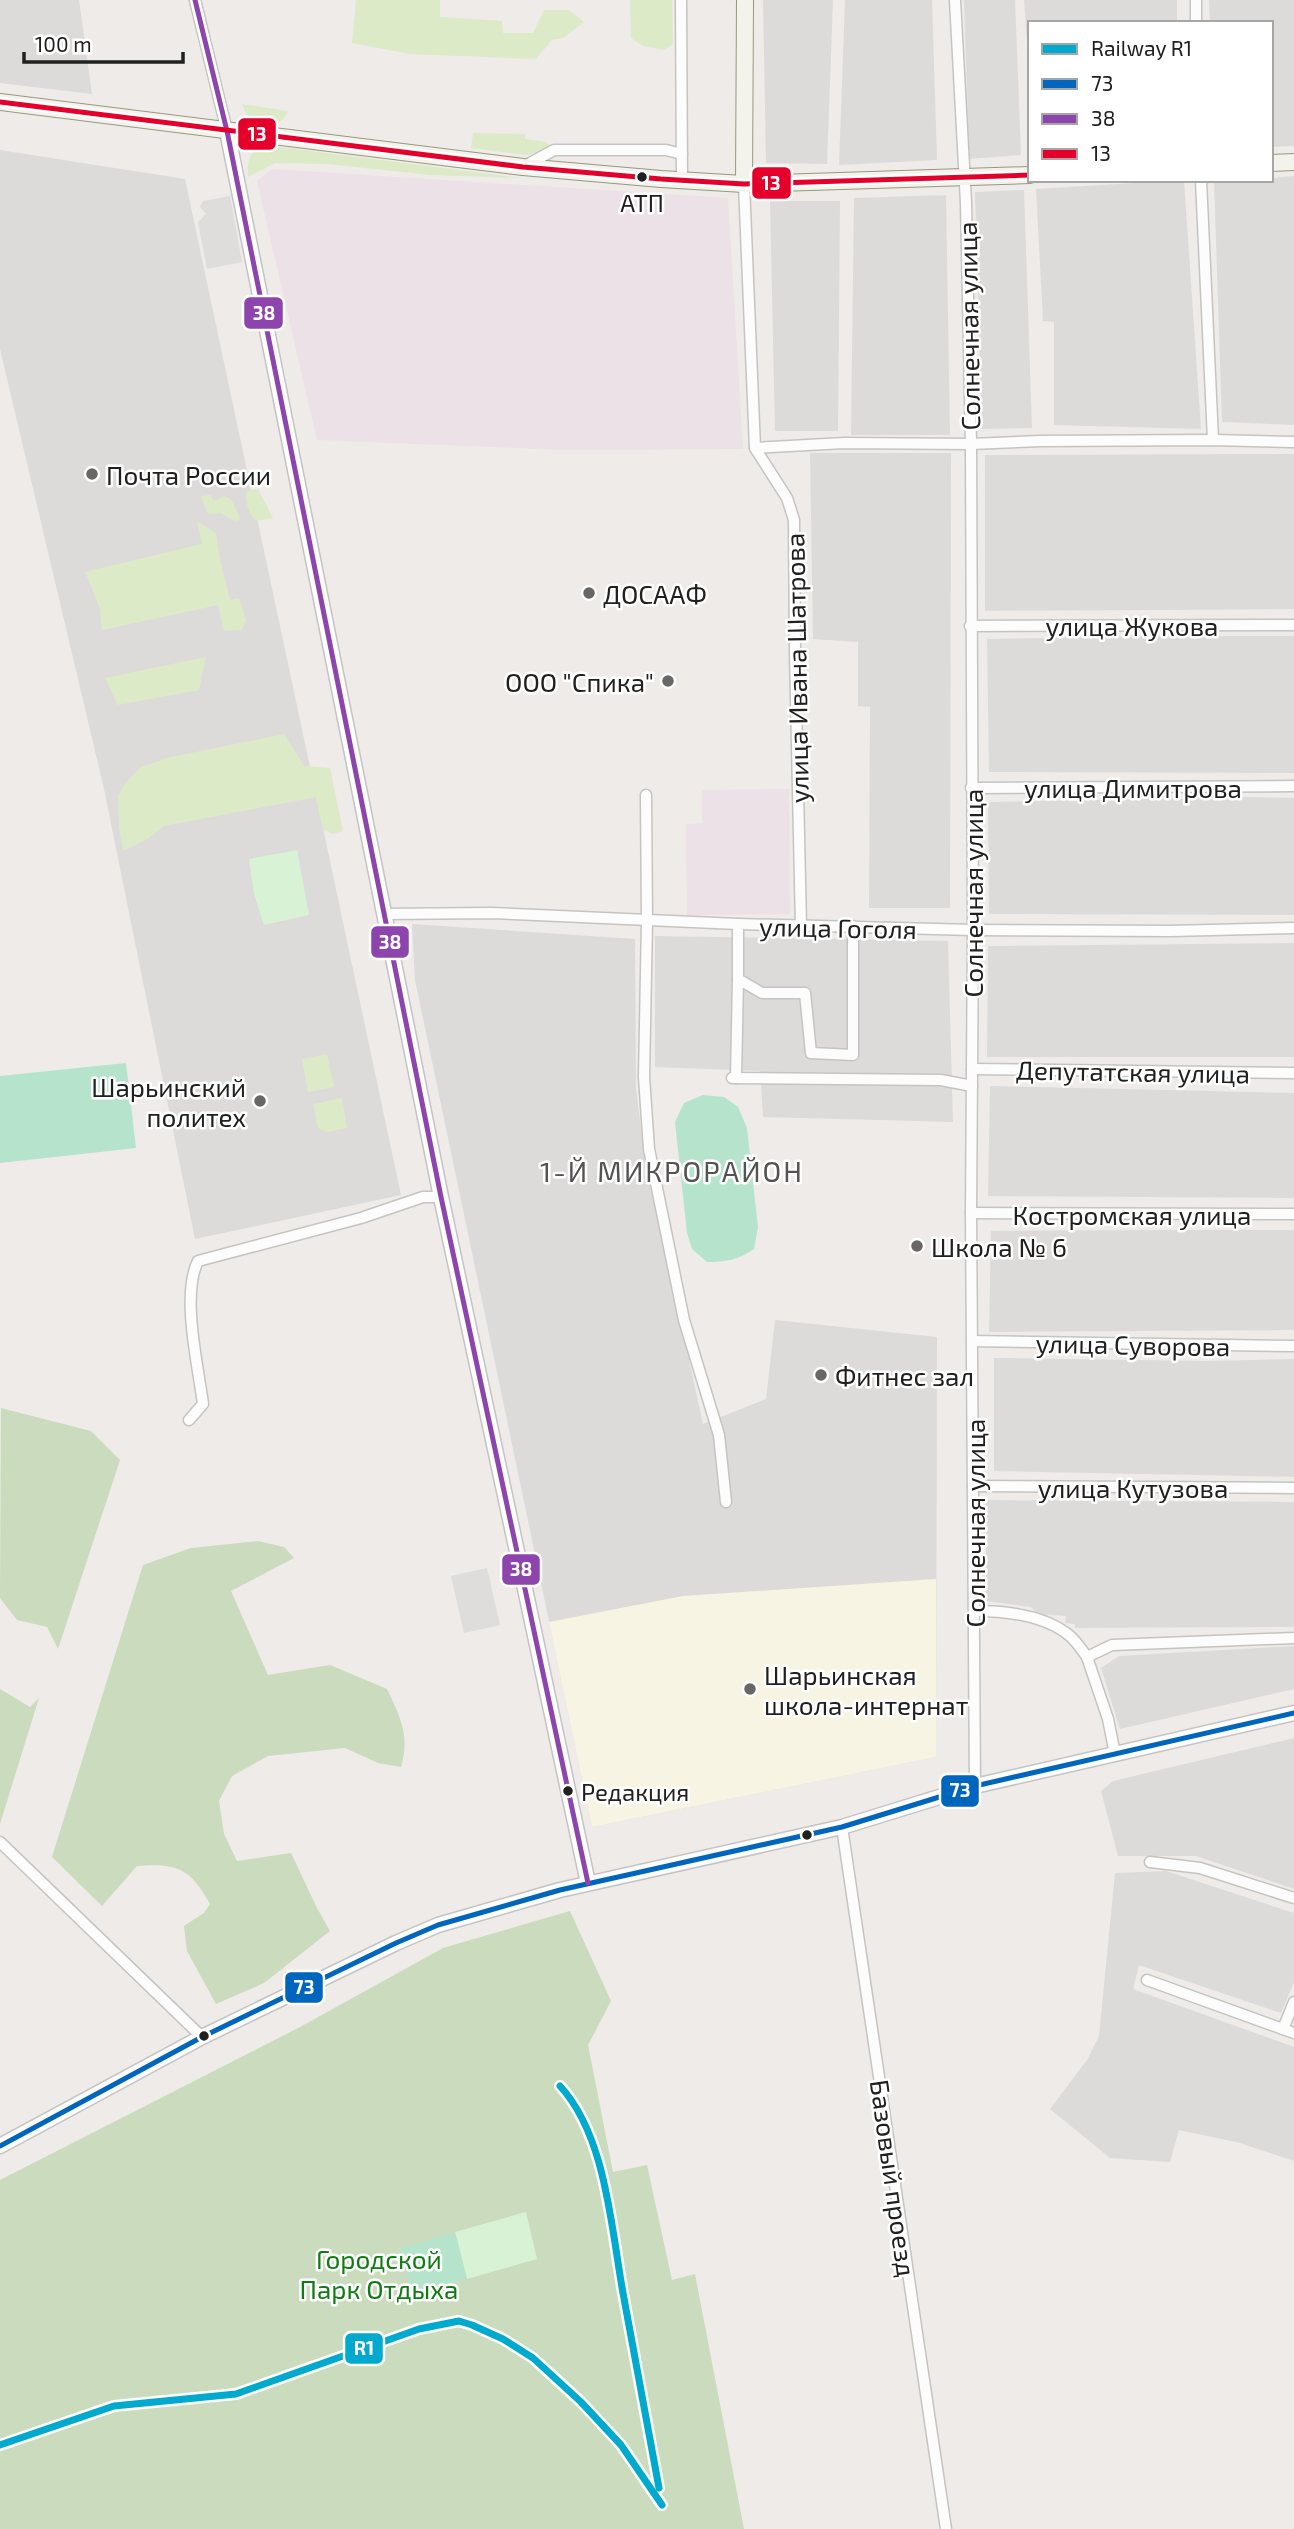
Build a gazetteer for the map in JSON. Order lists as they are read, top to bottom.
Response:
{
  "streets": {
    "street": [
      "Солнечная улица",
      "улица Жукова",
      "улица Ивана Шатрова",
      "улица Димитрова",
      "улица Гоголя",
      "Депутатская улица",
      "Костромская улица",
      "улица Суворова",
      "улица Кутузова",
      "Базовый проезд"
    ]
  },
  "crossings": [
    ["Солнечная улица", "улица Жукова"],
    ["Солнечная улица", "улица Димитрова"],
    ["Солнечная улица", "улица Гоголя"],
    ["Солнечная улица", "Депутатская улица"],
    ["Солнечная улица", "Костромская улица"],
    ["Солнечная улица", "улица Суворова"],
    ["Солнечная улица", "улица Кутузова"],
    ["улица Ивана Шатрова", "улица Гоголя"]
  ],
  "districts": ["1-Й МИКРОРАЙОН"],
  "parks": ["Городской Парк Отдыха"],
  "places": [
    "АТП",
    "Почта России",
    "ДОСААФ",
    "ООО \"Спика\"",
    "Шарьинский политех",
    "Школа № 6",
    "Фитнес зал",
    "Шарьинская школа-интернат",
    "Редакция"
  ],
  "lines": [
    "transit line 38",
    "transit line 13",
    "transit line 73",
    "rail line R1"
  ],
  "legend": [
    "Railway R1",
    "73",
    "38",
    "13"
  ],
  "scale_bar": "100 m"
}
